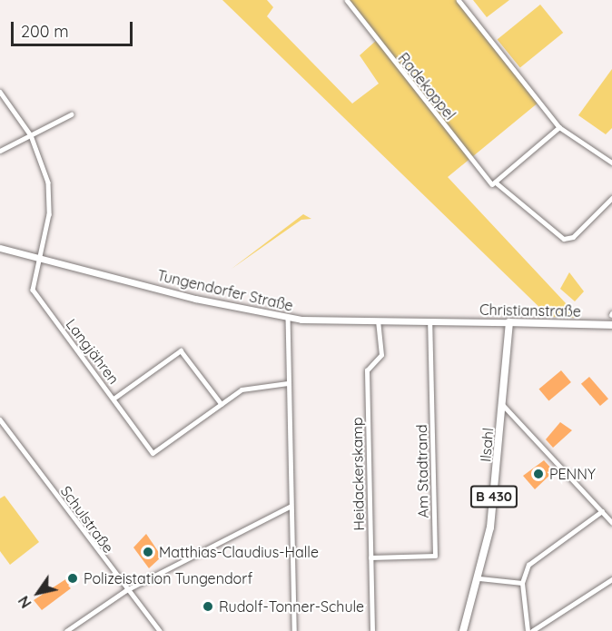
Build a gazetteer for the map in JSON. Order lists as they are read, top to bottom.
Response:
{
  "streets": {
    "main road": [
      "Tungendorfer Straße",
      "Christianstraße",
      "Ilsahl",
      "B 430"
    ],
    "street": [
      "Radekoppel",
      "Langjähren",
      "Am Stadtrand",
      "Heidackerskamp",
      "Schulstraße"
    ]
  },
  "crossings": [
    ["Tungendorfer Straße", "Christianstraße"],
    ["Tungendorfer Straße", "Langjähren"],
    ["Tungendorfer Straße", "Am Stadtrand"],
    ["Tungendorfer Straße", "Heidackerskamp"],
    ["Christianstraße", "Ilsahl"],
    ["Am Stadtrand", "Heidackerskamp"]
  ],
  "places": [
    "PENNY",
    "Matthias-Claudius-Halle",
    "Polizeistation Tungendorf",
    "Rudolf-Tonner-Schule"
  ],
  "scale_bar": "200 m",
  "north": "bottom left"
}
